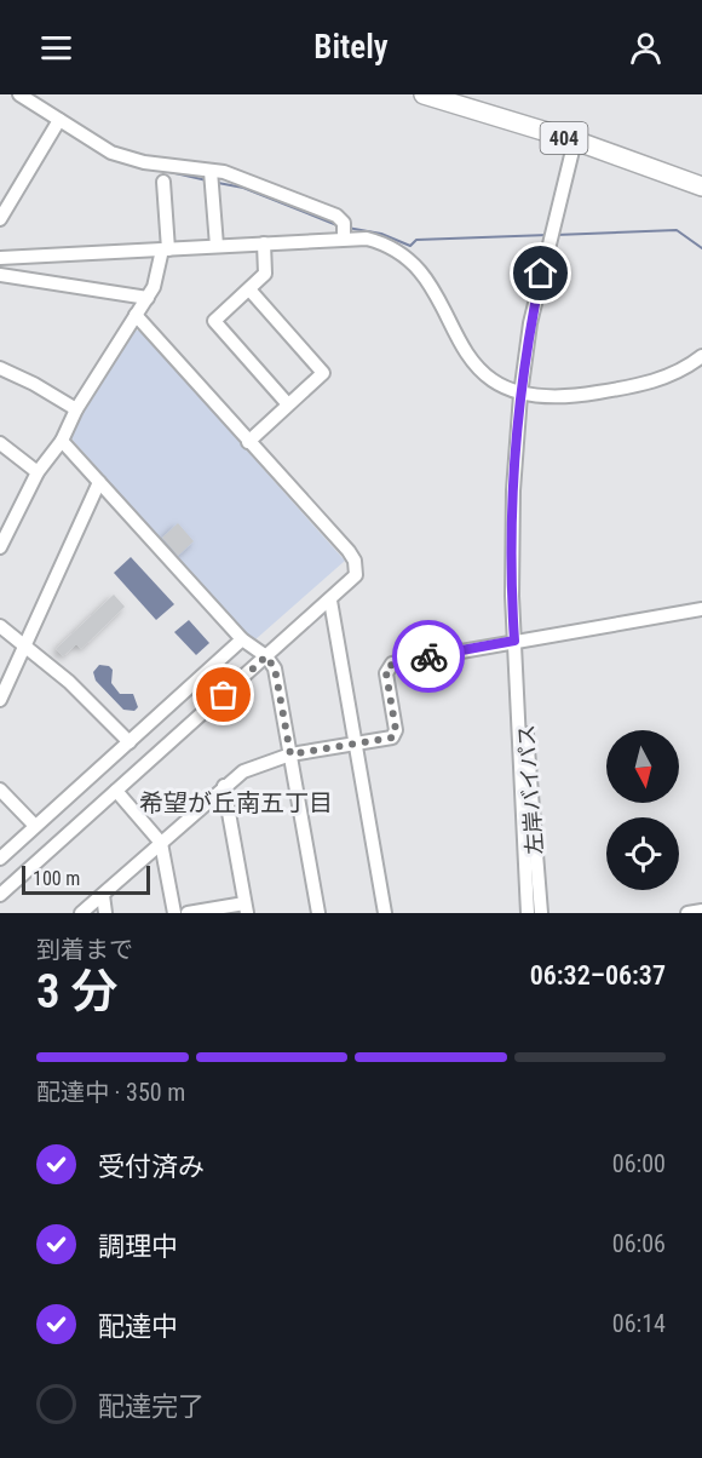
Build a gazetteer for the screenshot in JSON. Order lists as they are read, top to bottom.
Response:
{
  "streets": {
    "highway": ["404"],
    "street": ["左岸バイパス"]
  },
  "crossings": [
    ["404", "左岸バイパス"]
  ],
  "districts": ["希望が丘南五丁目"],
  "scale_bar": "100 m",
  "north": "bottom",
  "page": {
    "header": "Bitely",
    "scale": "100 m",
    "heading": ["3 分", "到着まで", "06:32–06:37"],
    "bar": "配達中 · 350 m",
    "list": [
      ["受付済み", "06:00"],
      ["調理中", "06:06"],
      ["配達中", "06:14"],
      "配達完了"
    ]
  }
}
